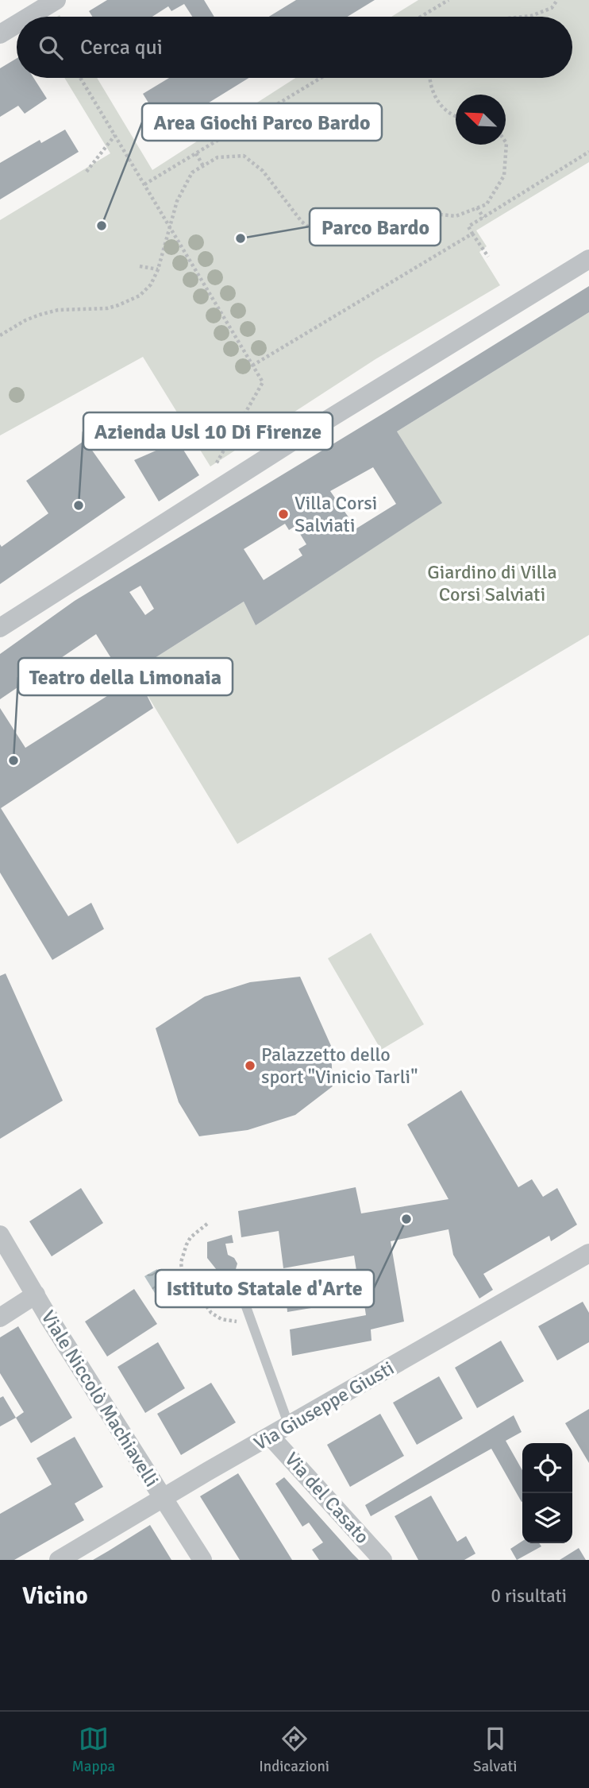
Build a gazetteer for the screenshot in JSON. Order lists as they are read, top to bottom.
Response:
{
  "streets": {
    "street": ["Viale Niccolò Machiavelli", "Via Giuseppe Giusti", "Via del Casato"]
  },
  "crossings": [
    ["Viale Niccolò Machiavelli", "Via Giuseppe Giusti"],
    ["Via Giuseppe Giusti", "Via del Casato"]
  ],
  "parks": ["Giardino di Villa Corsi Salviati"],
  "places": [
    "Area Giochi Parco Bardo",
    "Parco Bardo",
    "Azienda Usl 10 Di Firenze",
    "Villa Corsi Salviati",
    "Teatro della Limonaia",
    "Palazzetto dello sport \"Vinicio Tarli\"",
    "Istituto Statale d'Arte"
  ],
  "north": "top left",
  "page": {
    "search": "Cerca qui",
    "heading": ["Vicino", "0 risultati"],
    "nav": ["Mappa", "Indicazioni", "Salvati"]
  }
}
